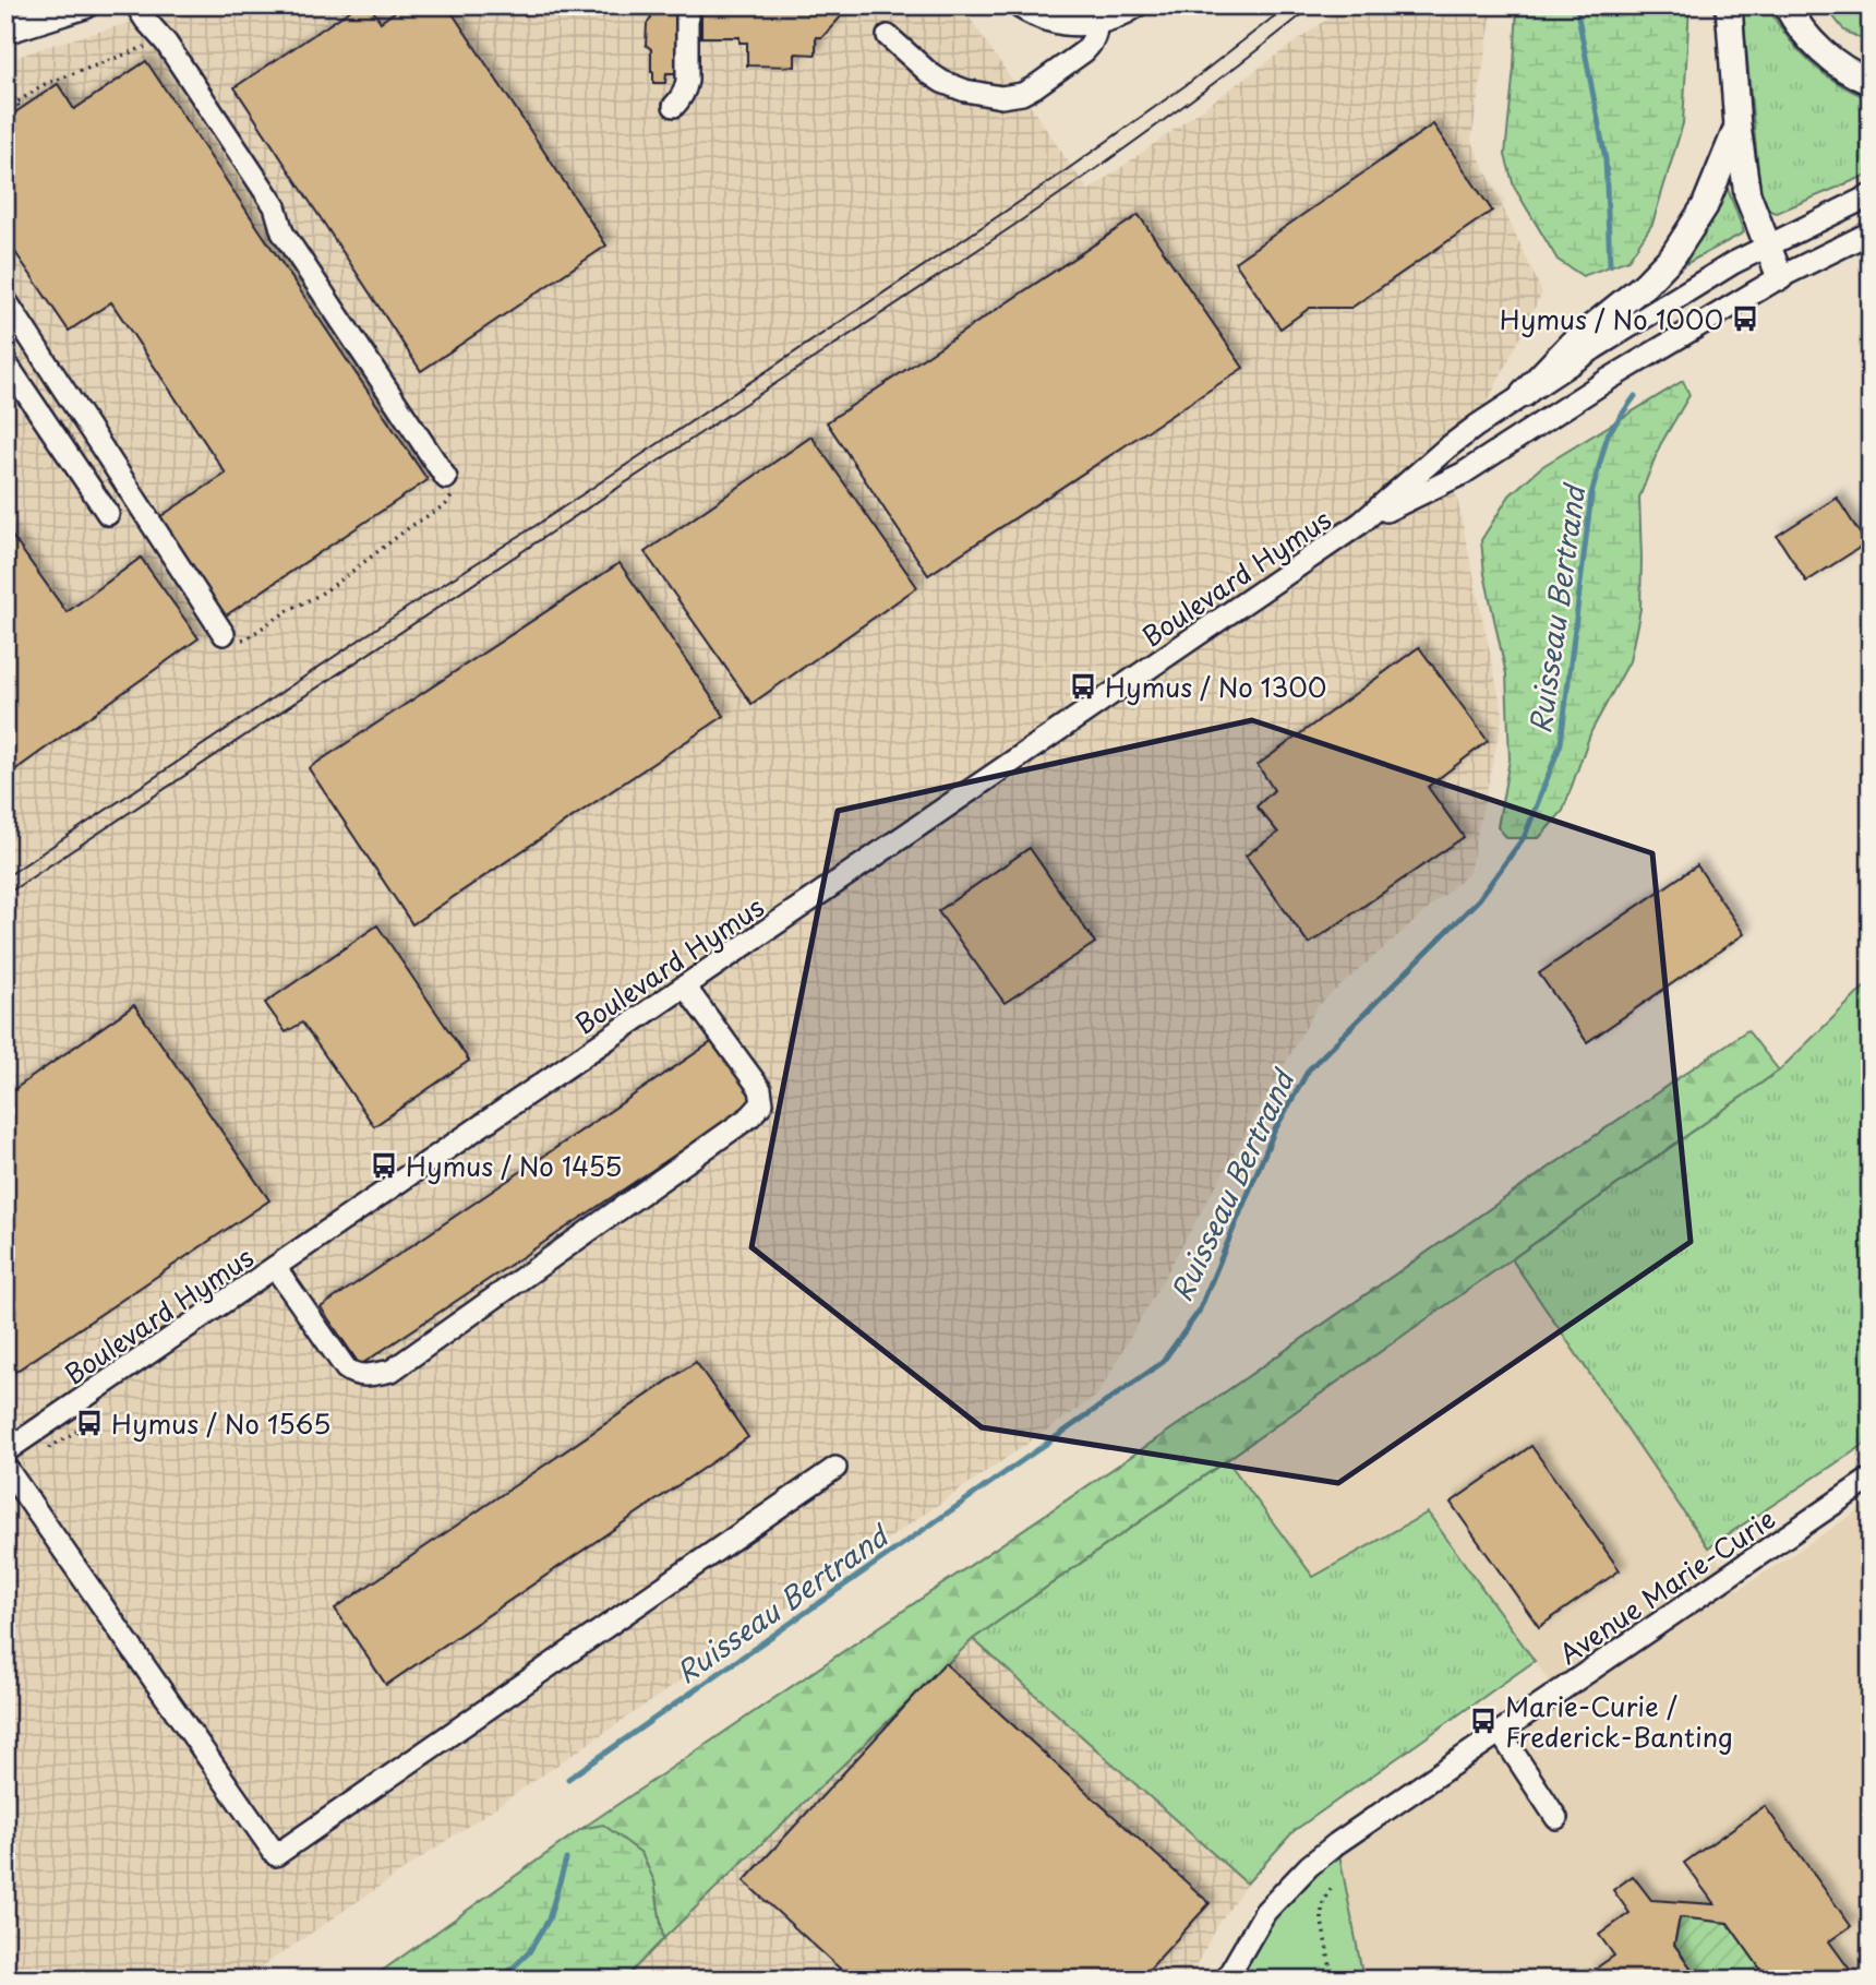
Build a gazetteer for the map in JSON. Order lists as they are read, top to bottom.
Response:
{
  "streets": {
    "street": ["Boulevard Hymus", "Avenue Marie-Curie"]
  },
  "water": ["Ruisseau Bertrand"],
  "places": {
    "bus stop": [
      "Hymus / No 1000",
      "Hymus / No 1300",
      "Hymus / No 1455",
      "Hymus / No 1565",
      "Marie-Curie / Frederick-Banting"
    ]
  }
}
